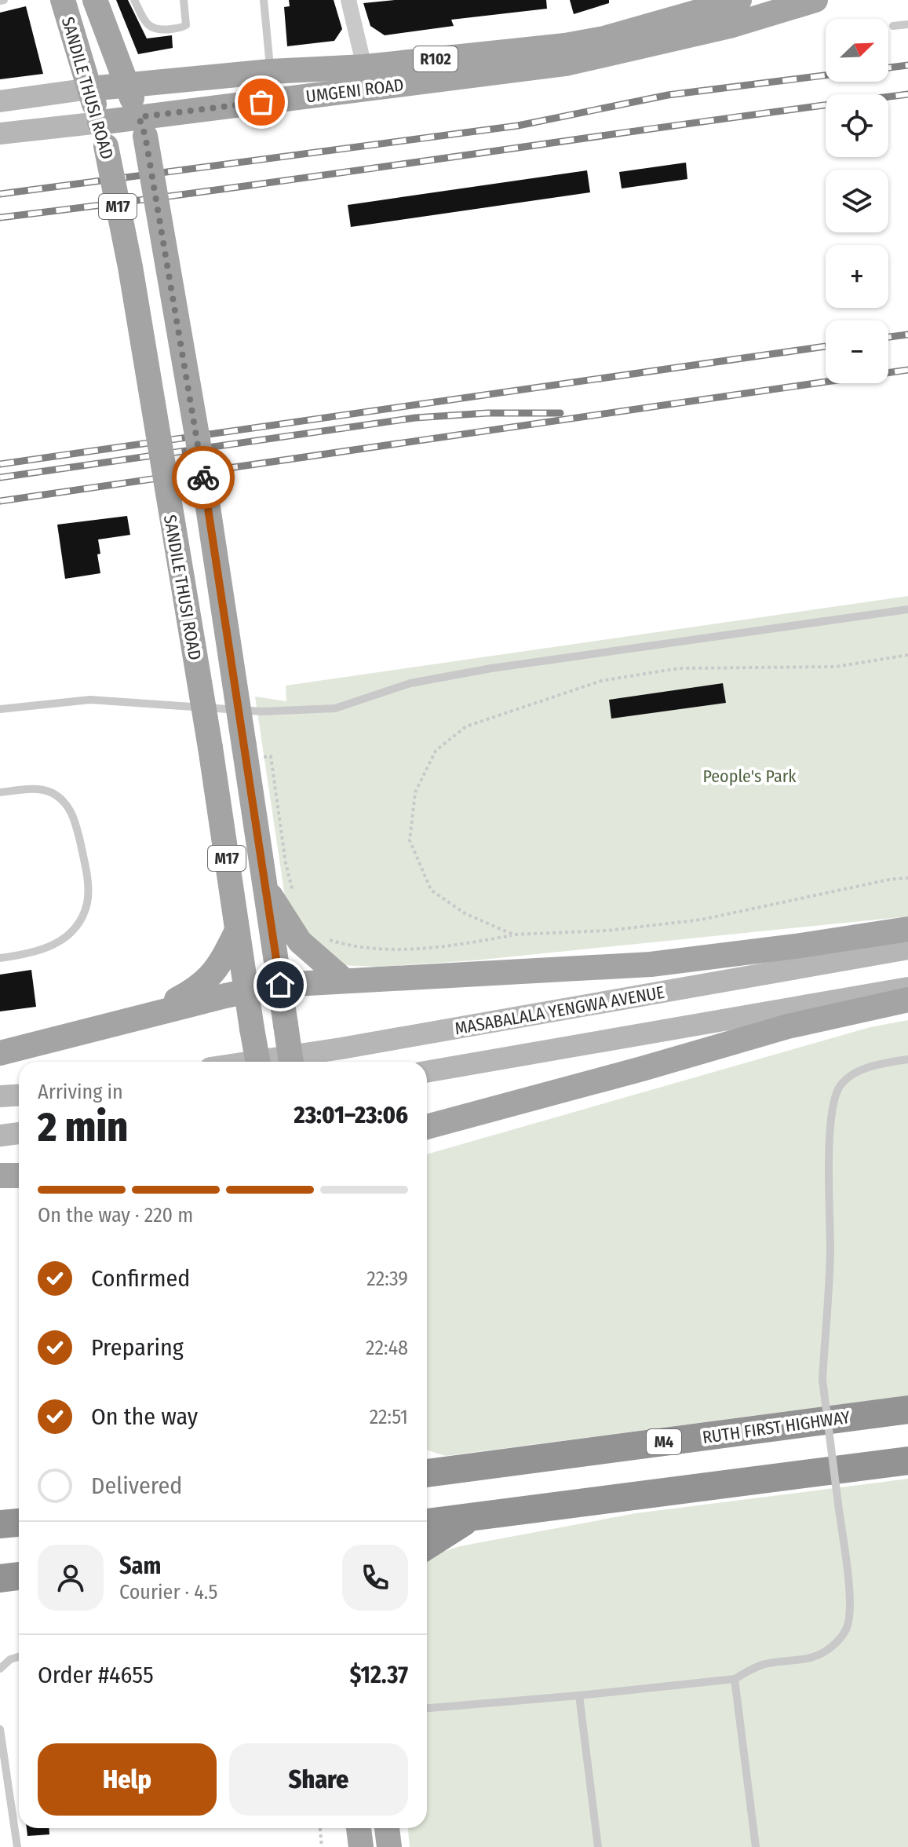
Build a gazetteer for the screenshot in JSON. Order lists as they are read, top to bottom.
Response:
{
  "streets": {
    "highway": ["RUTH FIRST HIGHWAY", "M4"],
    "main road": [
      "R102",
      "SANDILE THUSI ROAD",
      "UMGENI ROAD",
      "M17",
      "MASABALALA YENGWA AVENUE"
    ]
  },
  "crossings": [
    ["SANDILE THUSI ROAD", "UMGENI ROAD"]
  ],
  "parks": ["People's Park"],
  "north": "top right",
  "page": {
    "map_buttons": ["+", "−"],
    "heading": ["2 min", "Arriving in", "23:01–23:06"],
    "panel": [
      "Sam",
      "Courier · 4.5",
      "Order #4655",
      "$12.37"
    ],
    "bar": "On the way · 220 m",
    "list": [
      ["Confirmed", "22:39"],
      ["Preparing", "22:48"],
      ["On the way", "22:51"],
      "Delivered"
    ],
    "buttons": ["Help", "Share"]
  }
}
